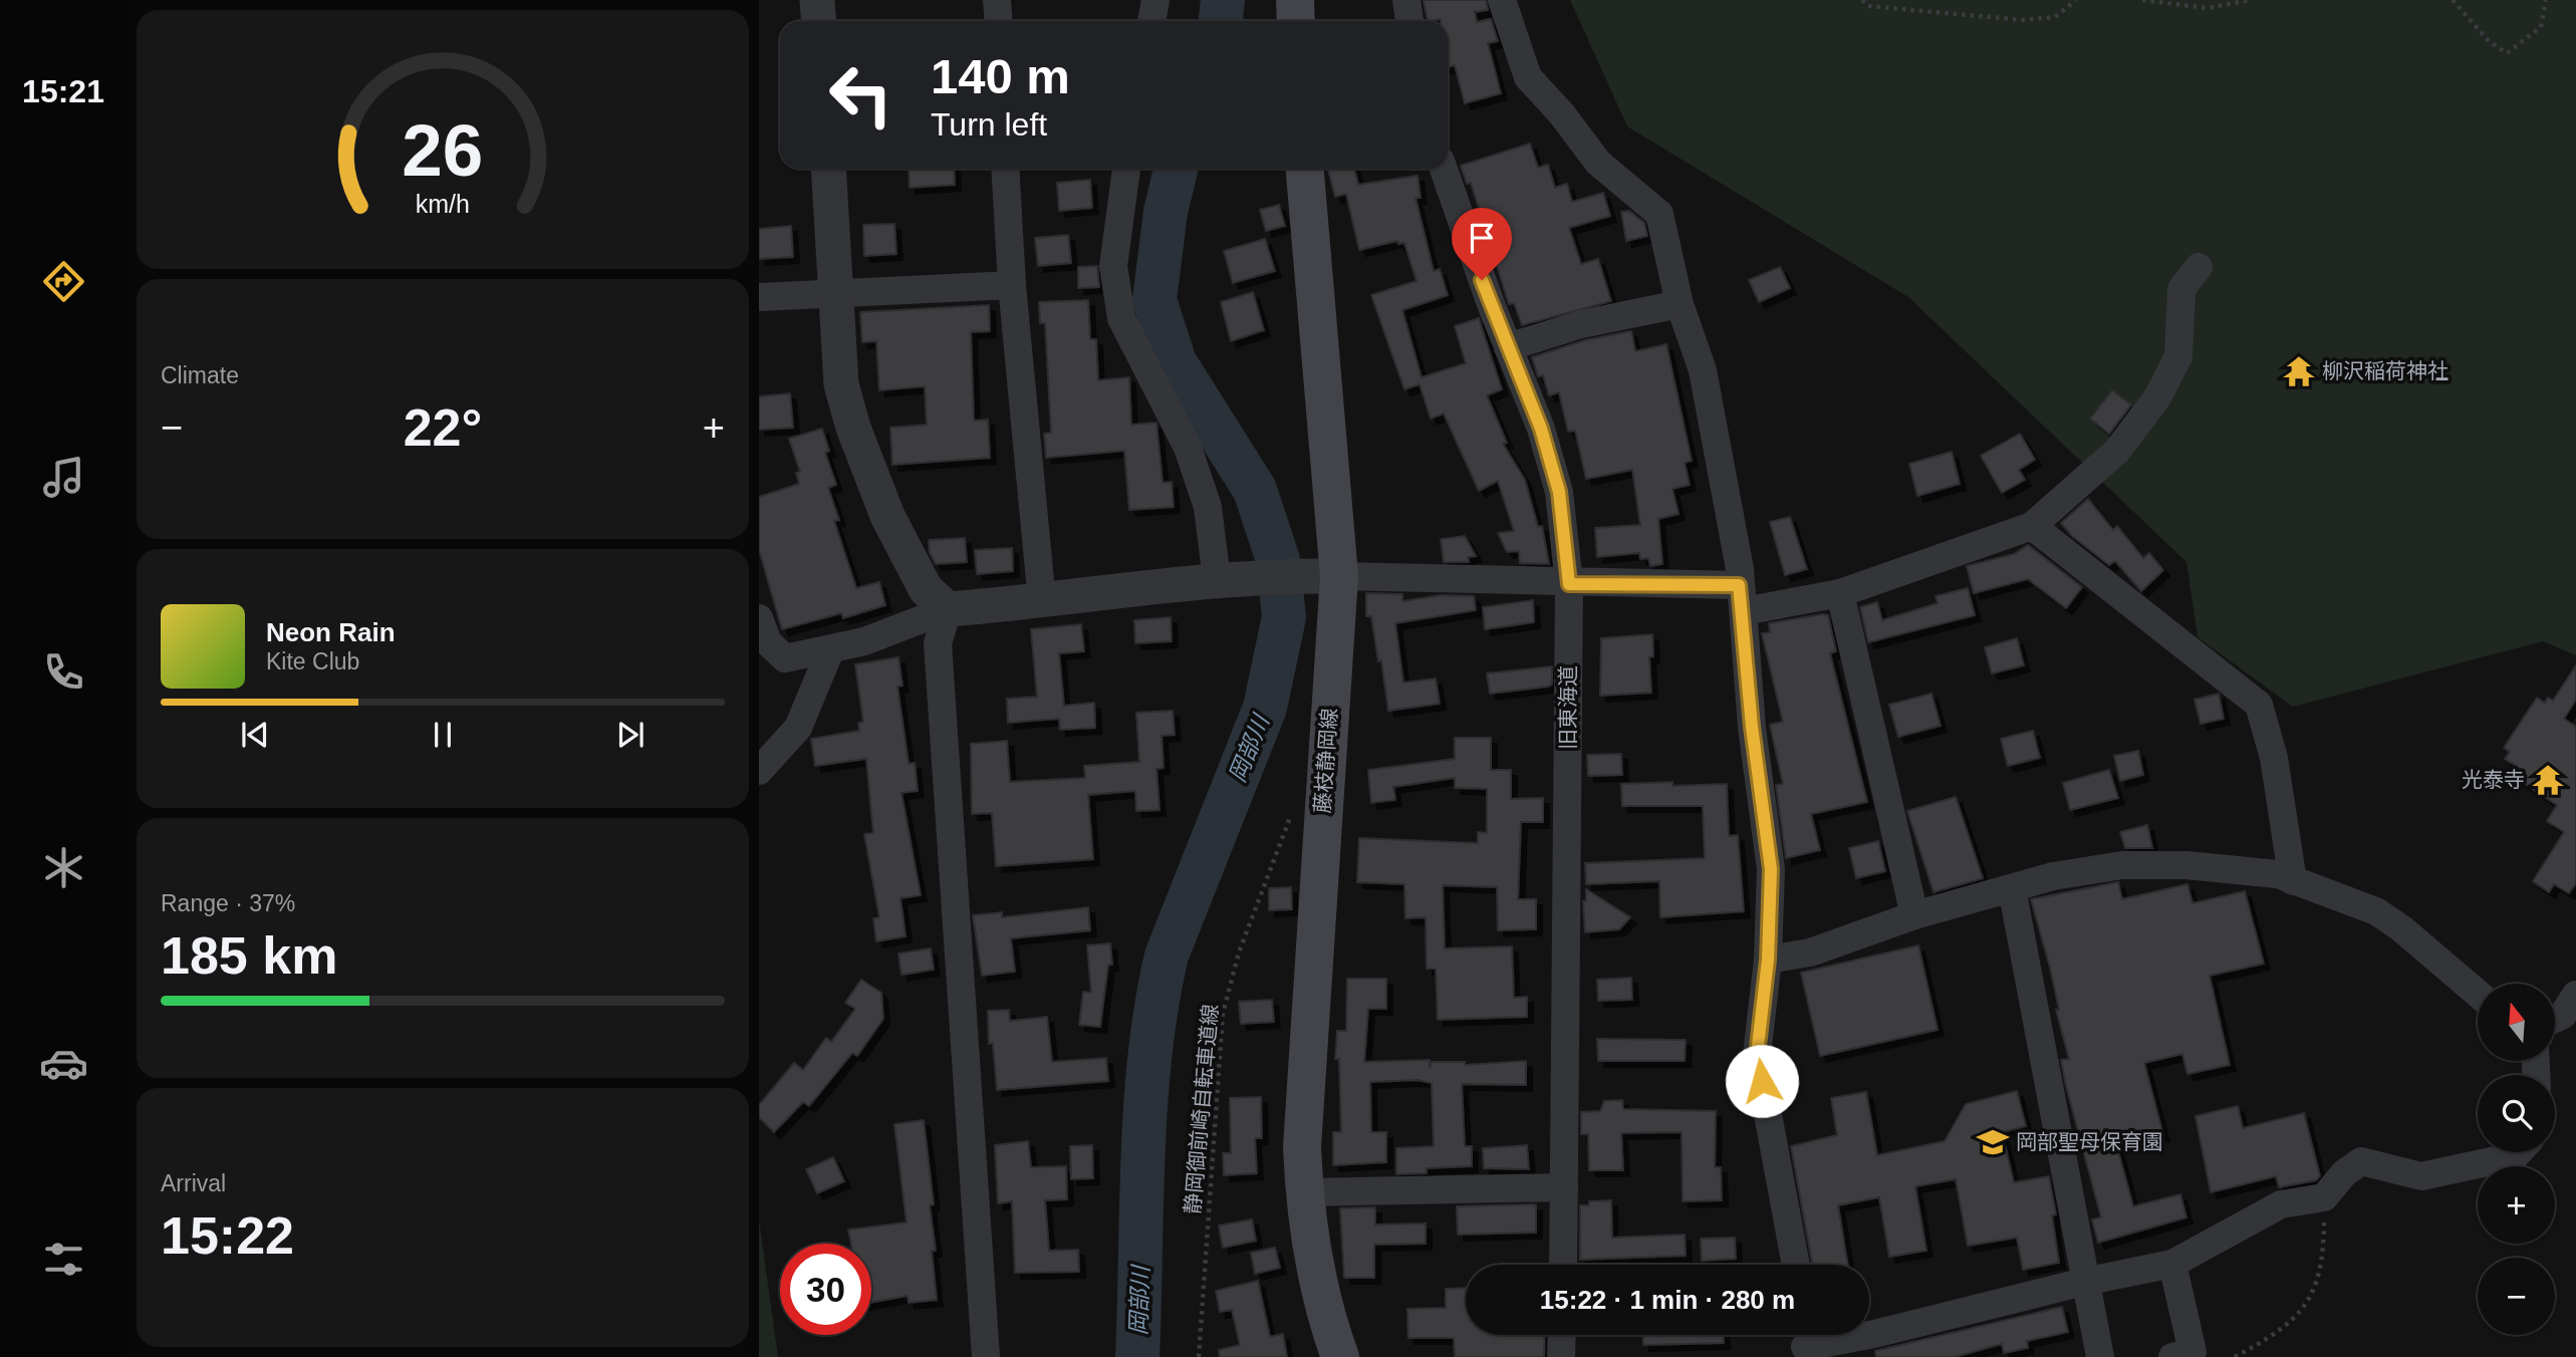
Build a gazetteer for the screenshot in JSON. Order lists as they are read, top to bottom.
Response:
{
  "streets": {
    "main road": ["藤枝静岡線"],
    "street": ["旧東海道"],
    "path": ["静岡御前崎自転車道線"]
  },
  "water": ["岡部川"],
  "places": {
    "temple": ["柳沢稲荷神社", "光泰寺"],
    "school or university": ["岡部聖母保育園"]
  },
  "north": "top",
  "page": {
    "tabs": "15:21",
    "turn": ["140 m", "Turn left"],
    "tile": [
      "Climate",
      ["Range · 37%", "185 km"],
      ["Arrival", "15:22"]
    ],
    "heat": ["−", "22°", "+"],
    "song": ["Neon Rain", "Kite Club"],
    "map_buttons": ["+", "−"],
    "limit": "30",
    "trip": "15:22 · 1 min · 280 m",
    "gauge": ["26", "km/h"]
  }
}
